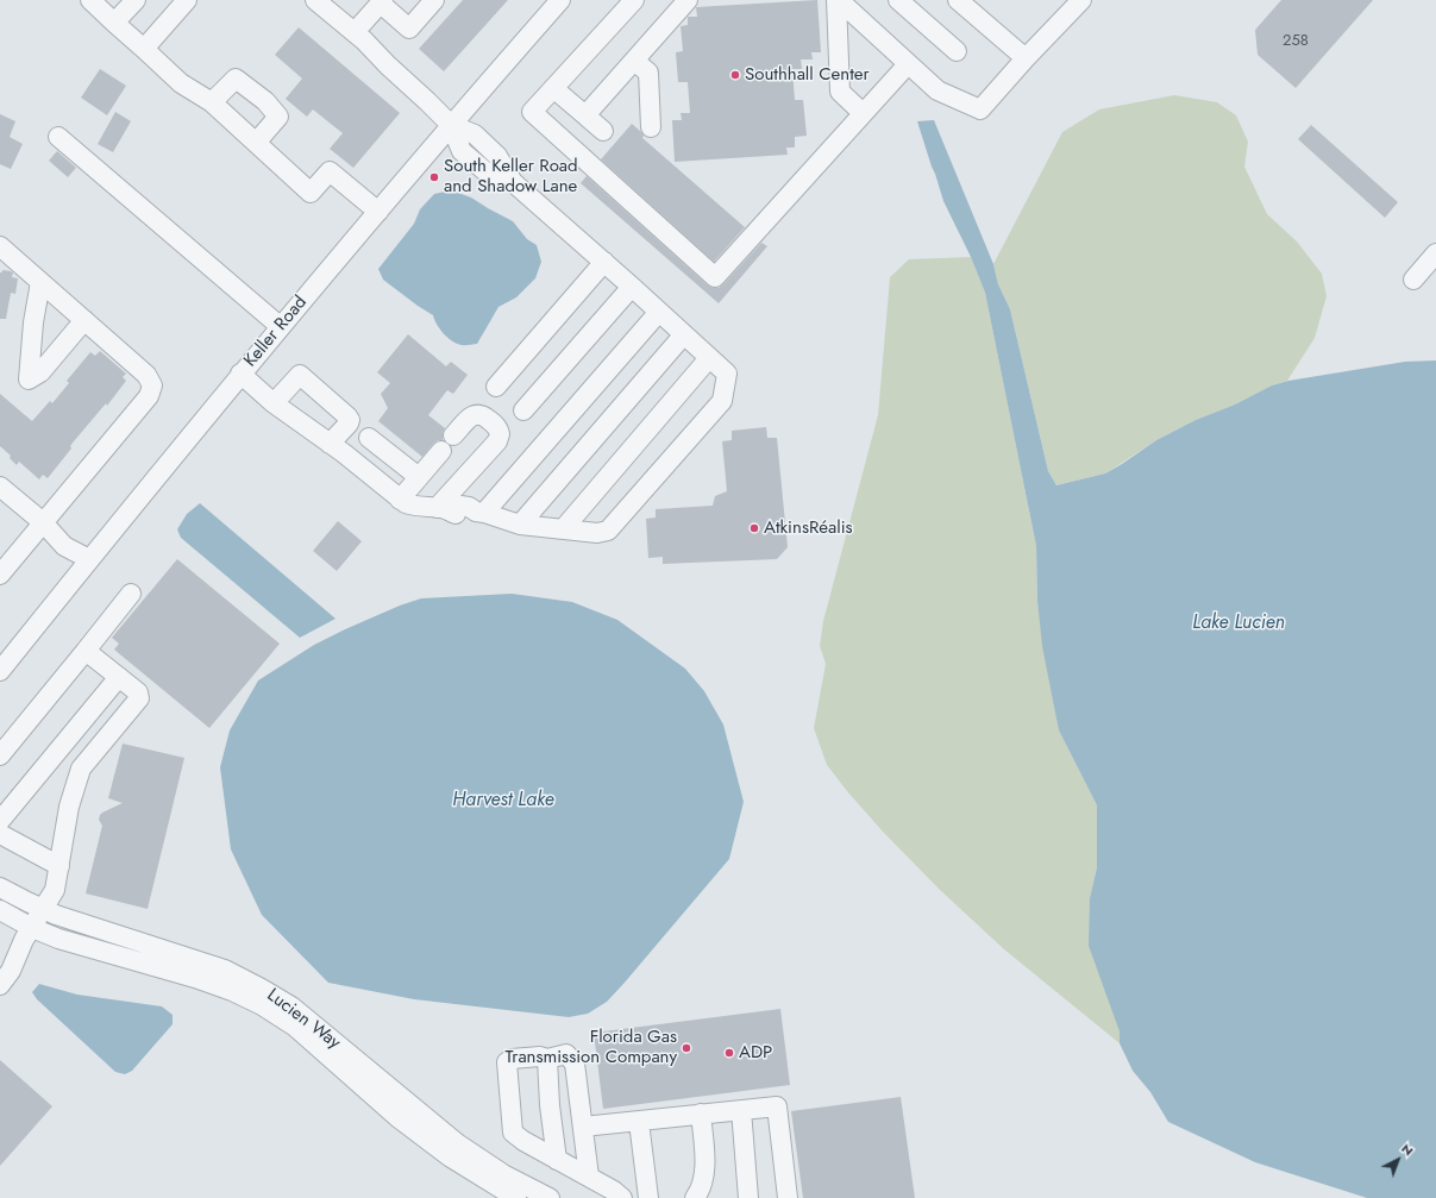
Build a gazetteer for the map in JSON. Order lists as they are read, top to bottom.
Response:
{
  "streets": {
    "street": ["Keller Road", "Lucien Way"]
  },
  "water": ["Lake Lucien", "Harvest Lake"],
  "places": [
    "Southhall Center",
    "South Keller Road and Shadow Lane",
    "AtkinsRéalis",
    "Florida Gas Transmission Company",
    "ADP"
  ],
  "house_numbers": ["258"],
  "north": "top right"
}
